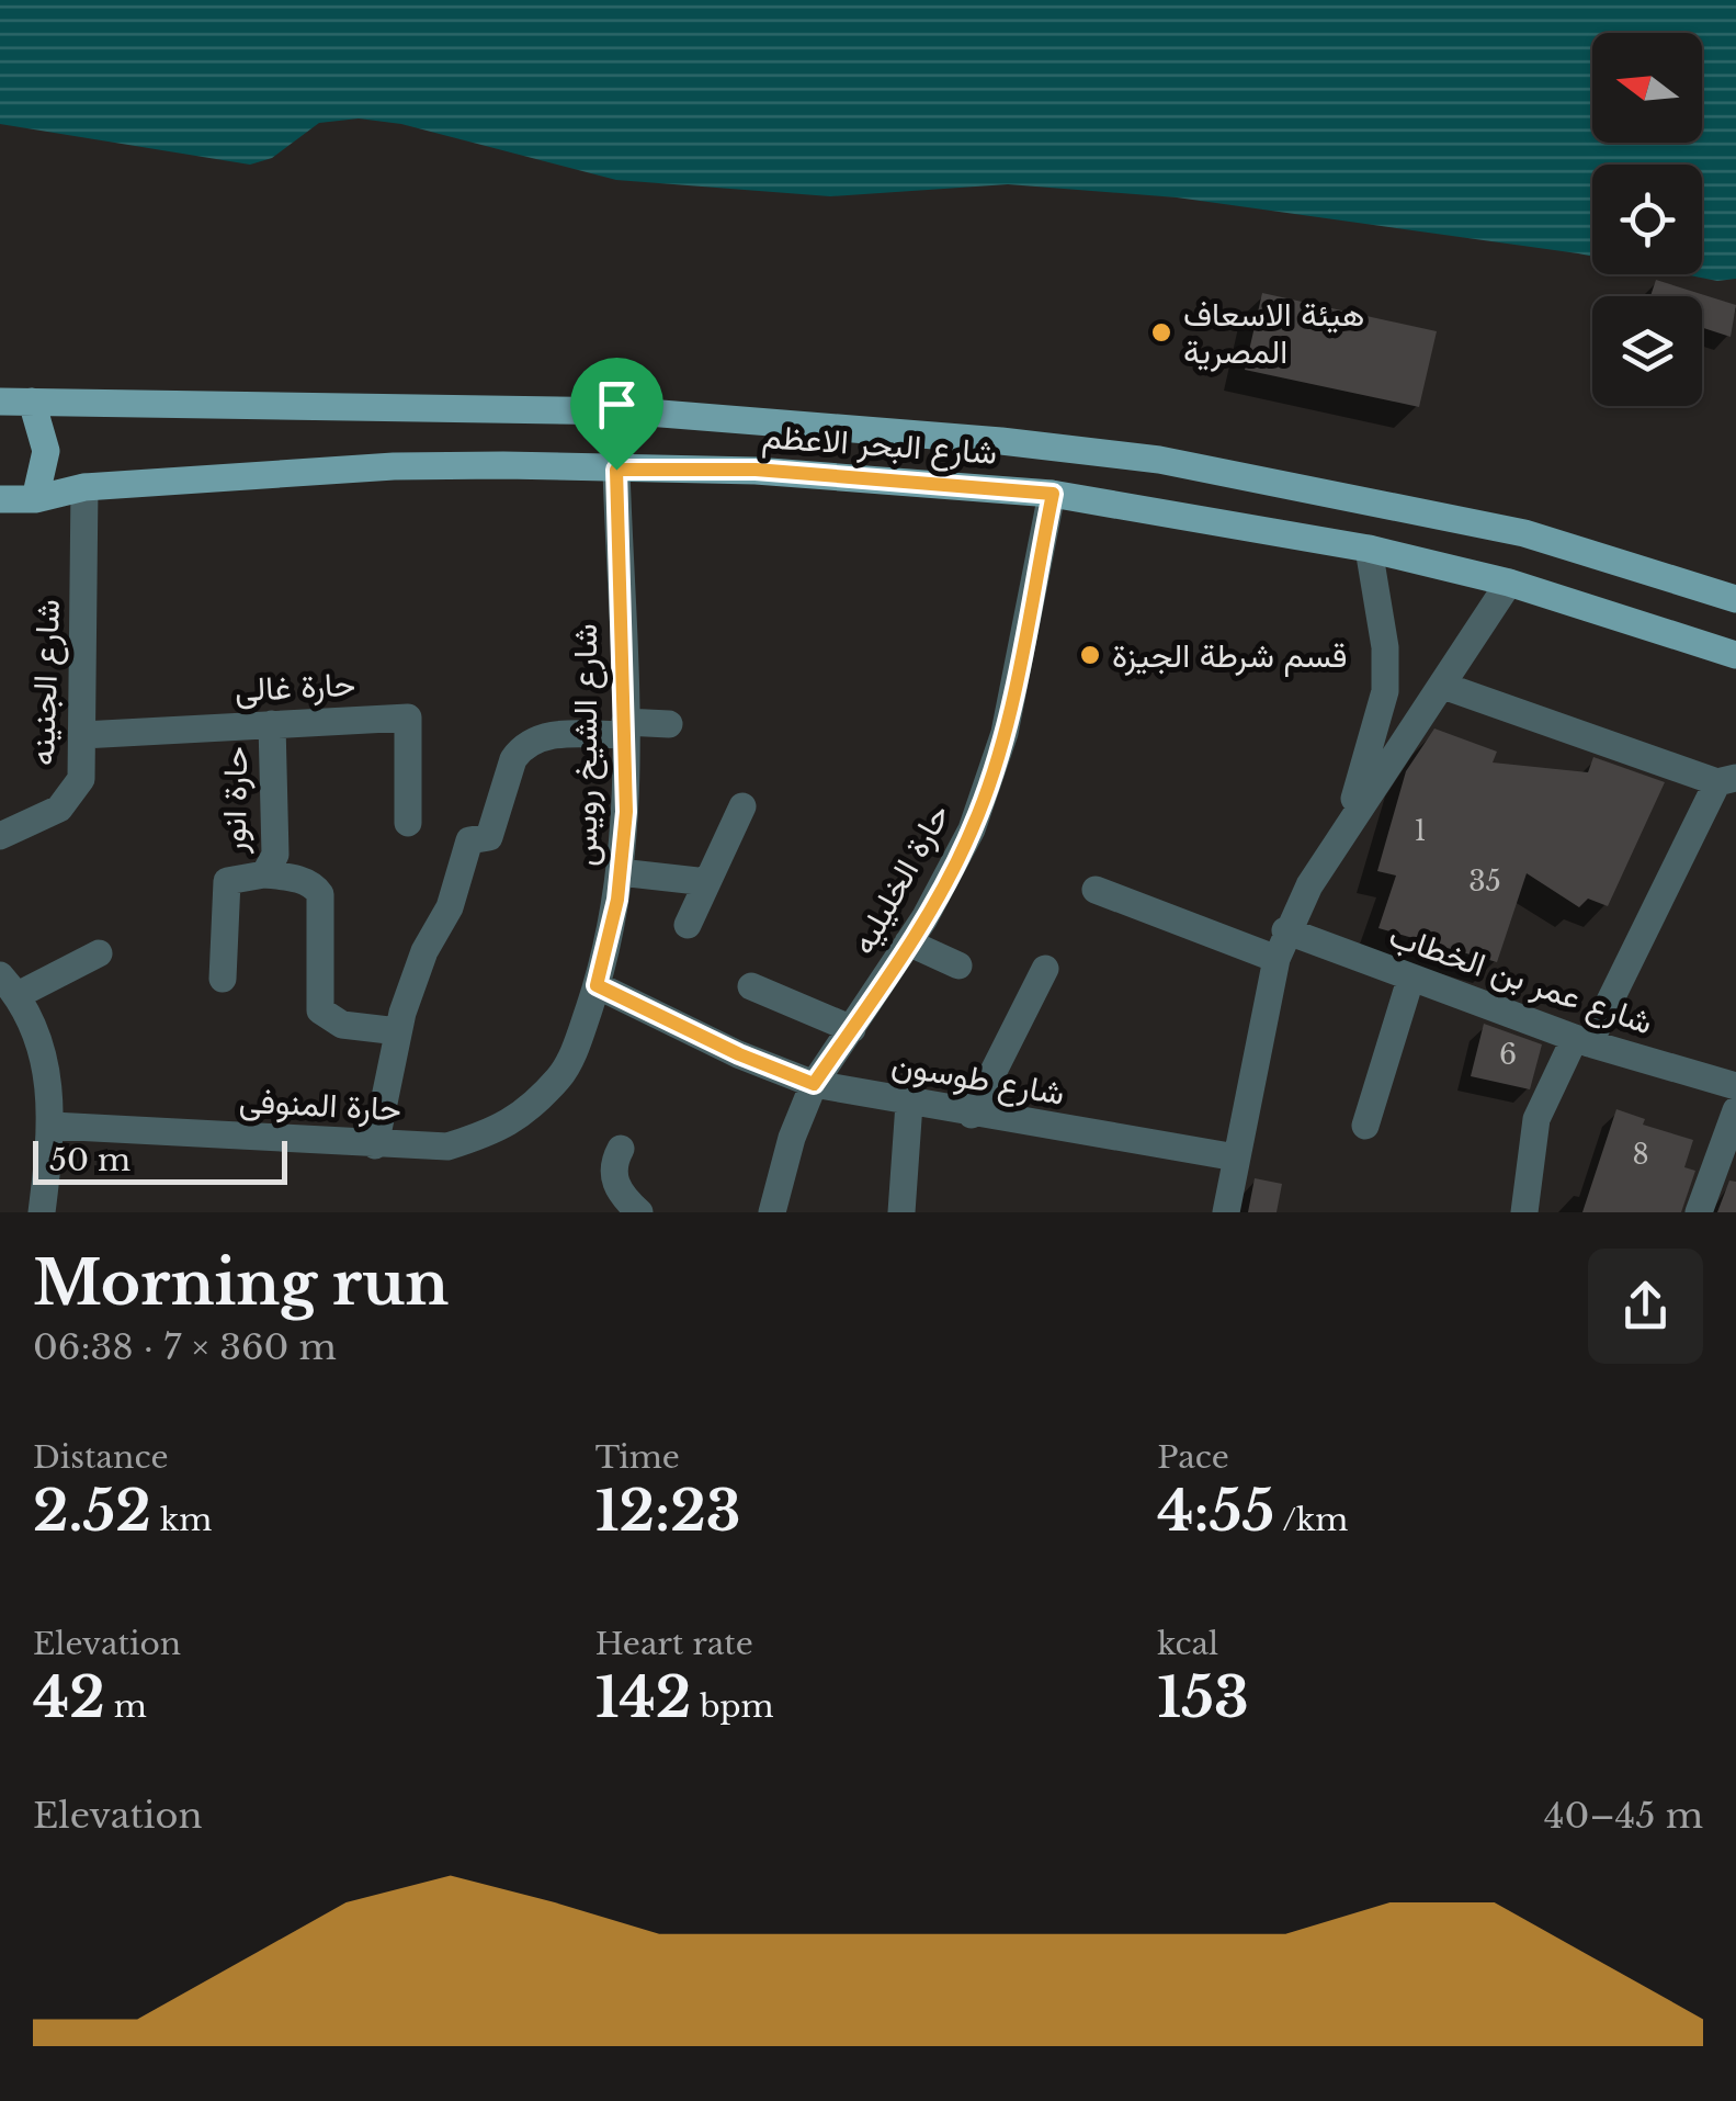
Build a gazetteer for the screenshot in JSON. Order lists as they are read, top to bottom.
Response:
{
  "streets": {
    "main road": ["شارع البحر الاعظم"],
    "street": [
      "شارع الجنينه",
      "حارة غالى",
      "شارع الشيخ رويس",
      "حارة انور",
      "حارة الخليليه",
      "شارع عمر بن الخطاب",
      "شارع طوسون",
      "حارة المنوفى"
    ]
  },
  "crossings": [
    ["شارع البحر الاعظم", "شارع الجنينه"],
    ["شارع البحر الاعظم", "شارع الشيخ رويس"],
    ["شارع البحر الاعظم", "حارة الخليليه"],
    ["شارع الجنينه", "حارة غالى"],
    ["حارة غالى", "حارة انور"],
    ["شارع الشيخ رويس", "شارع طوسون"],
    ["شارع الشيخ رويس", "حارة المنوفى"],
    ["حارة الخليليه", "شارع طوسون"]
  ],
  "places": ["هيئة الاسعاف المصرية", "قسم شرطة الجيزة"],
  "house_numbers": [
    "1",
    "35",
    "6",
    "8"
  ],
  "scale_bar": "50 m",
  "north": "left",
  "page": {
    "scale": "50 m",
    "heading": ["Morning run", "06:38 · 7 × 360 m"],
    "stats": [
      ["Distance", "2.52 km"],
      ["Time", "12:23"],
      ["Pace", "4:55 /km"],
      ["Elevation", "42 m"],
      ["Heart rate", "142 bpm"],
      ["kcal", "153"]
    ],
    "chart": ["Elevation", "40–45 m"]
  }
}
